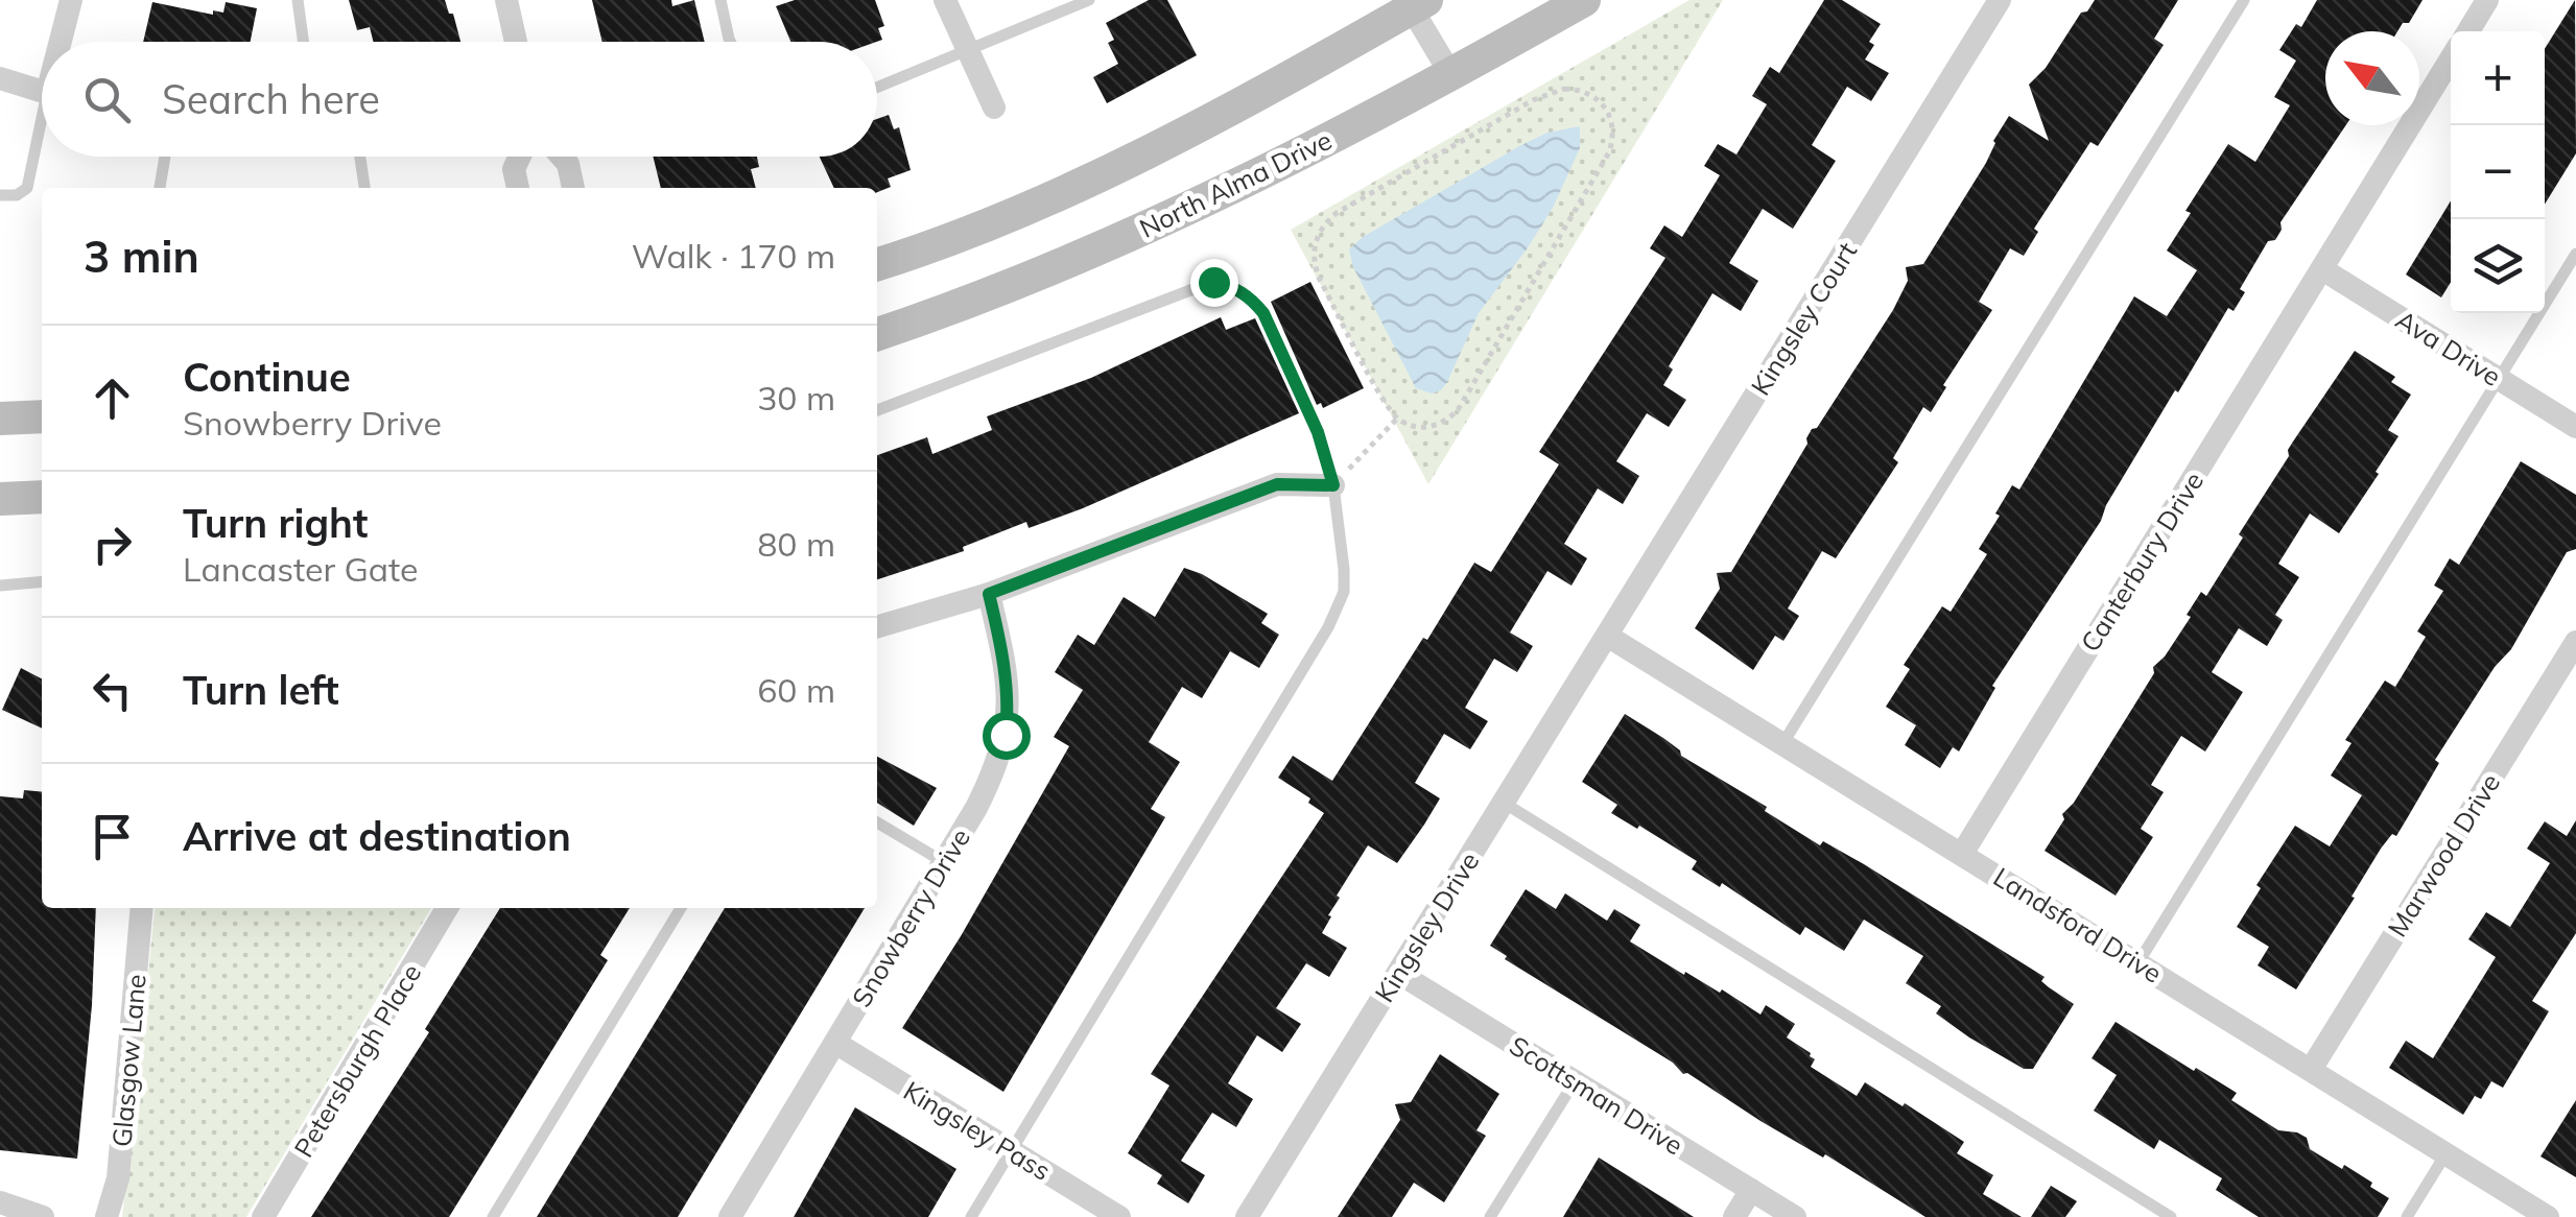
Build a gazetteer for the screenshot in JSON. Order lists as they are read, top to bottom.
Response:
{
  "streets": {
    "main road": ["North Alma Drive"],
    "street": [
      "Kingsley Court",
      "Ava Drive",
      "Canterbury Drive",
      "Marwood Drive",
      "Snowberry Drive",
      "Landsford Drive",
      "Kingsley Drive",
      "Glasgow Lane",
      "Petersburgh Place",
      "Scottsman Drive",
      "Kingsley Pass"
    ]
  },
  "crossings": [
    ["Kingsley Court", "Landsford Drive"],
    ["Kingsley Court", "Kingsley Drive"],
    ["Ava Drive", "Canterbury Drive"],
    ["Canterbury Drive", "Landsford Drive"],
    ["Marwood Drive", "Landsford Drive"],
    ["Snowberry Drive", "Kingsley Pass"],
    ["Landsford Drive", "Kingsley Drive"],
    ["Kingsley Drive", "Scottsman Drive"]
  ],
  "north": "top left",
  "page": {
    "map_buttons": ["+", "−"],
    "search": "Search here",
    "heading": ["3 min", "Walk · 170 m"],
    "list": [
      ["Continue", "Snowberry Drive", "30 m"],
      ["Turn right", "Lancaster Gate", "80 m"],
      ["Turn left", "60 m"],
      "Arrive at destination"
    ]
  }
}
